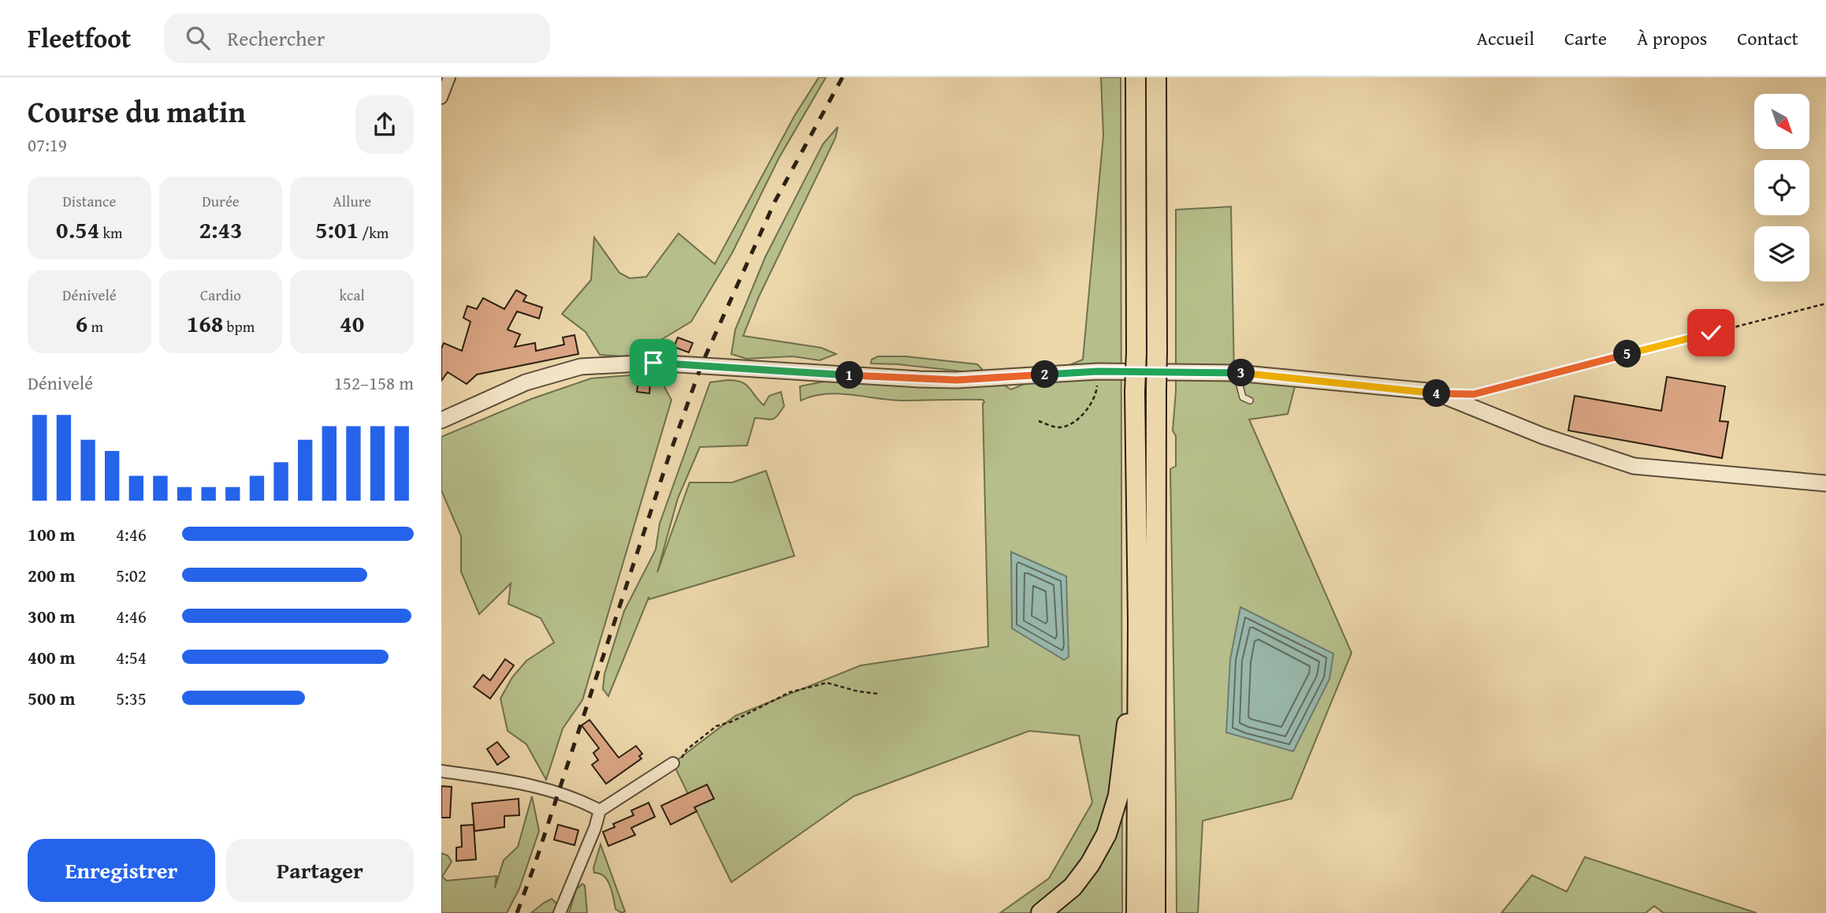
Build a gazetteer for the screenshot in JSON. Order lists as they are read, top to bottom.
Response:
{
  "north": "bottom right",
  "page": {
    "header": "Fleetfoot",
    "search": "Rechercher",
    "nav": [
      "Accueil",
      "Carte",
      "À propos",
      "Contact"
    ],
    "heading": ["Course du matin", "07:19"],
    "stats": [
      ["Distance", "0.54 km"],
      ["Durée", "2:43"],
      ["Allure", "5:01 /km"],
      ["Dénivelé", "6 m"],
      ["Cardio", "168 bpm"],
      ["kcal", "40"]
    ],
    "pins": [
      "5",
      "3",
      "2",
      "1",
      "4"
    ],
    "chart": ["Dénivelé", "152–158 m"],
    "list": [
      {
        "name": "100 m",
        "note": "4:46"
      },
      {
        "name": "200 m",
        "note": "5:02"
      },
      {
        "name": "300 m",
        "note": "4:46"
      },
      {
        "name": "400 m",
        "note": "4:54"
      },
      {
        "name": "500 m",
        "note": "5:35"
      }
    ],
    "buttons": ["Enregistrer", "Partager"]
  }
}
